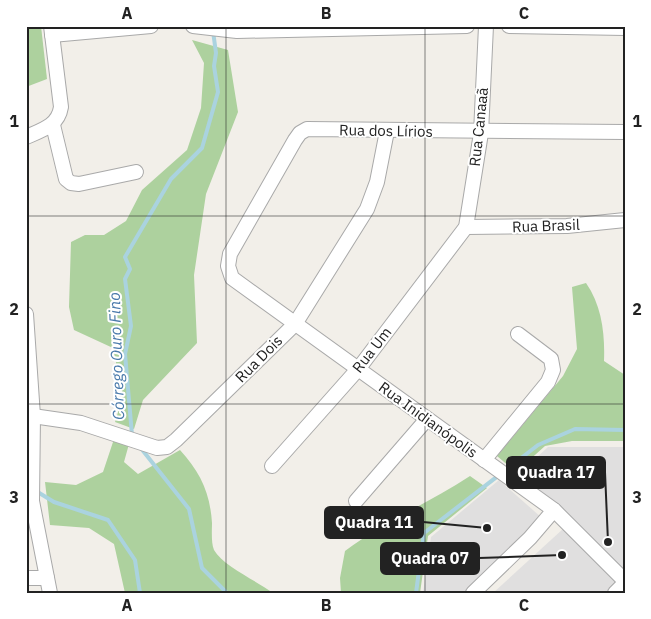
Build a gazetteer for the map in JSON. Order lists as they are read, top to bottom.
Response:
{
  "streets": {
    "street": [
      "Rua Canaaã",
      "Rua dos Lírios",
      "Rua Brasil",
      "Rua Um",
      "Rua Dois",
      "Rua Inidianópolis"
    ]
  },
  "crossings": [
    ["Rua Canaaã", "Rua dos Lírios"],
    ["Rua Canaaã", "Rua Brasil"],
    ["Rua Canaaã", "Rua Um"],
    ["Rua dos Lírios", "Rua Dois"],
    ["Rua dos Lírios", "Rua Inidianópolis"],
    ["Rua Brasil", "Rua Um"],
    ["Rua Um", "Rua Inidianópolis"],
    ["Rua Dois", "Rua Inidianópolis"]
  ],
  "water": ["Córrego Ouro Fino"],
  "places": ["Quadra 11", "Quadra 17", "Quadra 07"],
  "grid": {
    "columns": ["A", "B", "C"],
    "rows": ["1", "2", "3"]
  }
}
